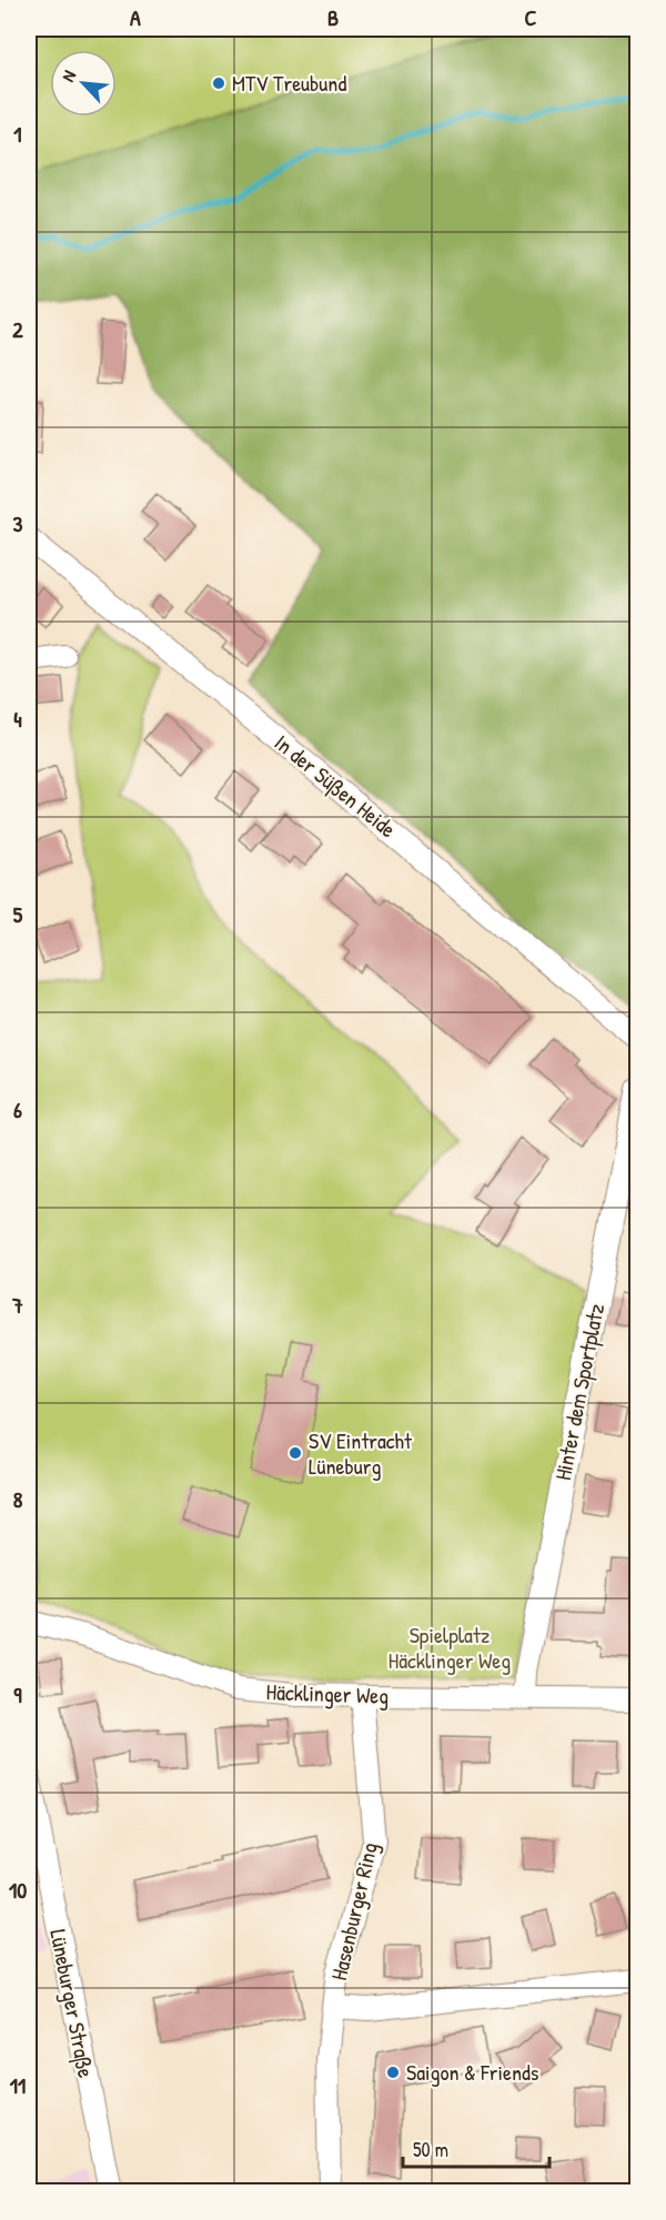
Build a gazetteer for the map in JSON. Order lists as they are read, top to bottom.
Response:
{
  "streets": {
    "street": [
      "In der Süßen Heide",
      "Hinter dem Sportplatz",
      "Häcklinger Weg",
      "Hasenburger Ring",
      "Lüneburger Straße"
    ]
  },
  "crossings": [
    ["Hinter dem Sportplatz", "Häcklinger Weg"],
    ["Häcklinger Weg", "Hasenburger Ring"]
  ],
  "parks": ["Spielplatz Häcklinger Weg"],
  "places": ["MTV Treubund", "SV Eintracht Lüneburg", "Saigon & Friends"],
  "scale_bar": "50 m",
  "north": "top left",
  "grid": {
    "columns": ["A", "B", "C"],
    "rows": [
      "1",
      "2",
      "3",
      "4",
      "5",
      "6",
      "7",
      "8",
      "9",
      "10",
      "11"
    ]
  }
}
